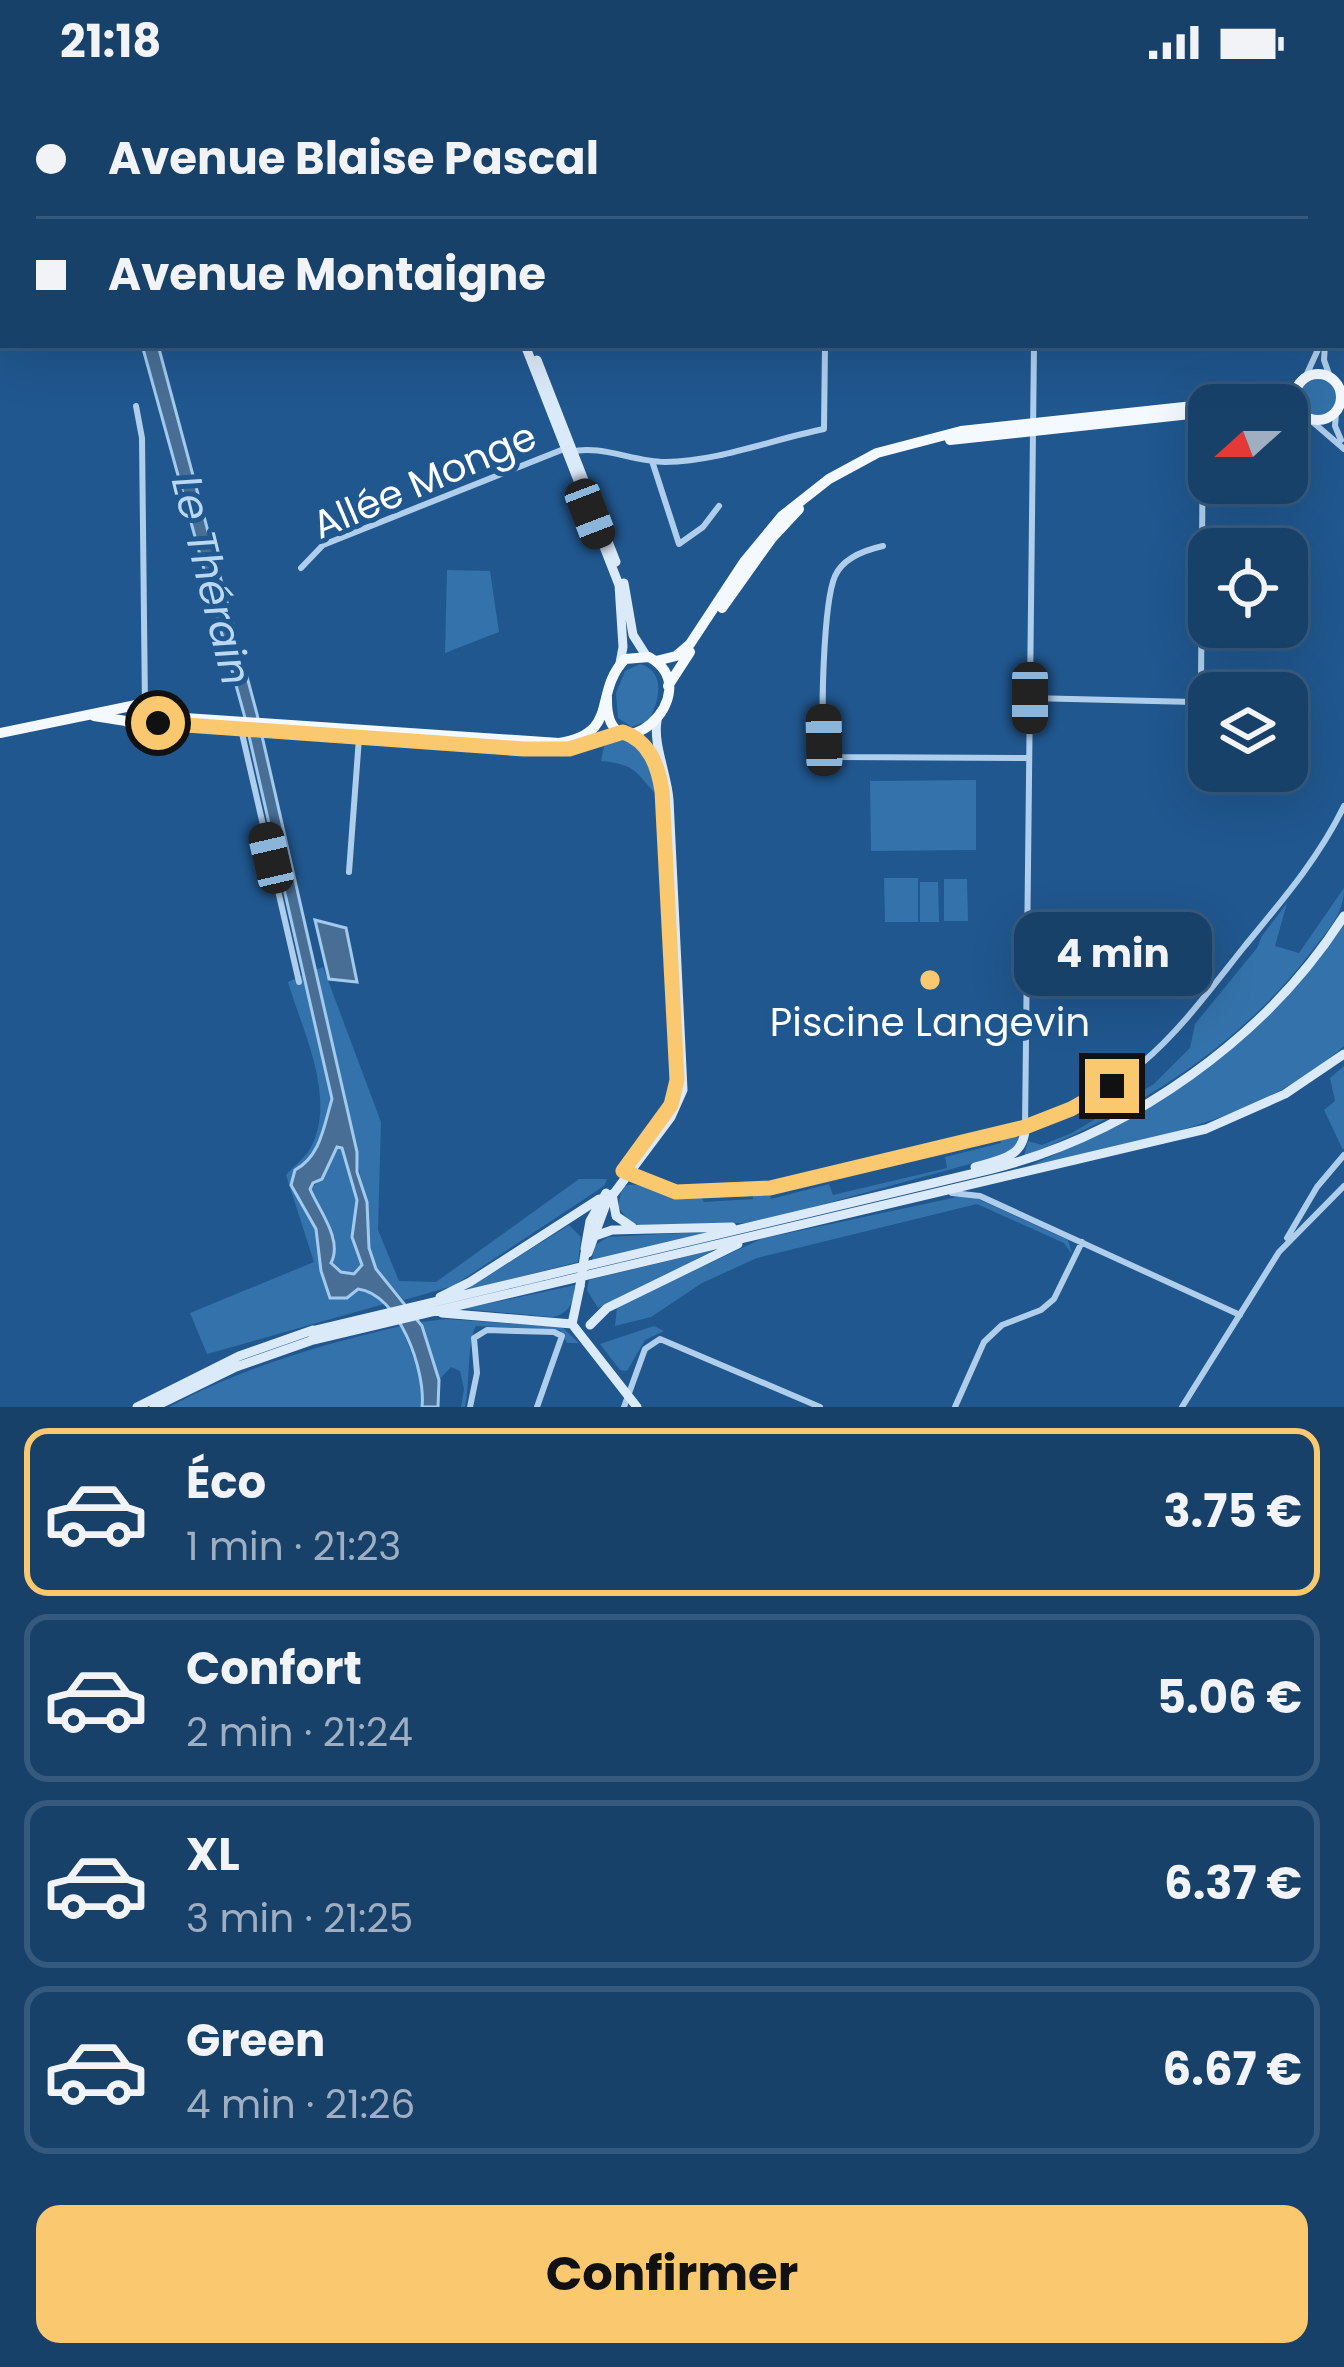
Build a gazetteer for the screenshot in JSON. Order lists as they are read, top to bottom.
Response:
{
  "streets": {
    "street": ["Allée Monge"]
  },
  "water": ["Le Thérain"],
  "places": ["Piscine Langevin"],
  "north": "left",
  "page": {
    "status": "21:18",
    "banner": ["Avenue Blaise Pascal", "Avenue Montaigne"],
    "bubble": "4 min",
    "list": [
      {
        "name": "Éco",
        "note": "1 min · 21:23",
        "value": "3.75 €"
      },
      {
        "name": "Confort",
        "note": "2 min · 21:24",
        "value": "5.06 €"
      },
      {
        "name": "XL",
        "note": "3 min · 21:25",
        "value": "6.37 €"
      },
      {
        "name": "Green",
        "note": "4 min · 21:26",
        "value": "6.67 €"
      }
    ],
    "buttons": "Confirmer"
  }
}
